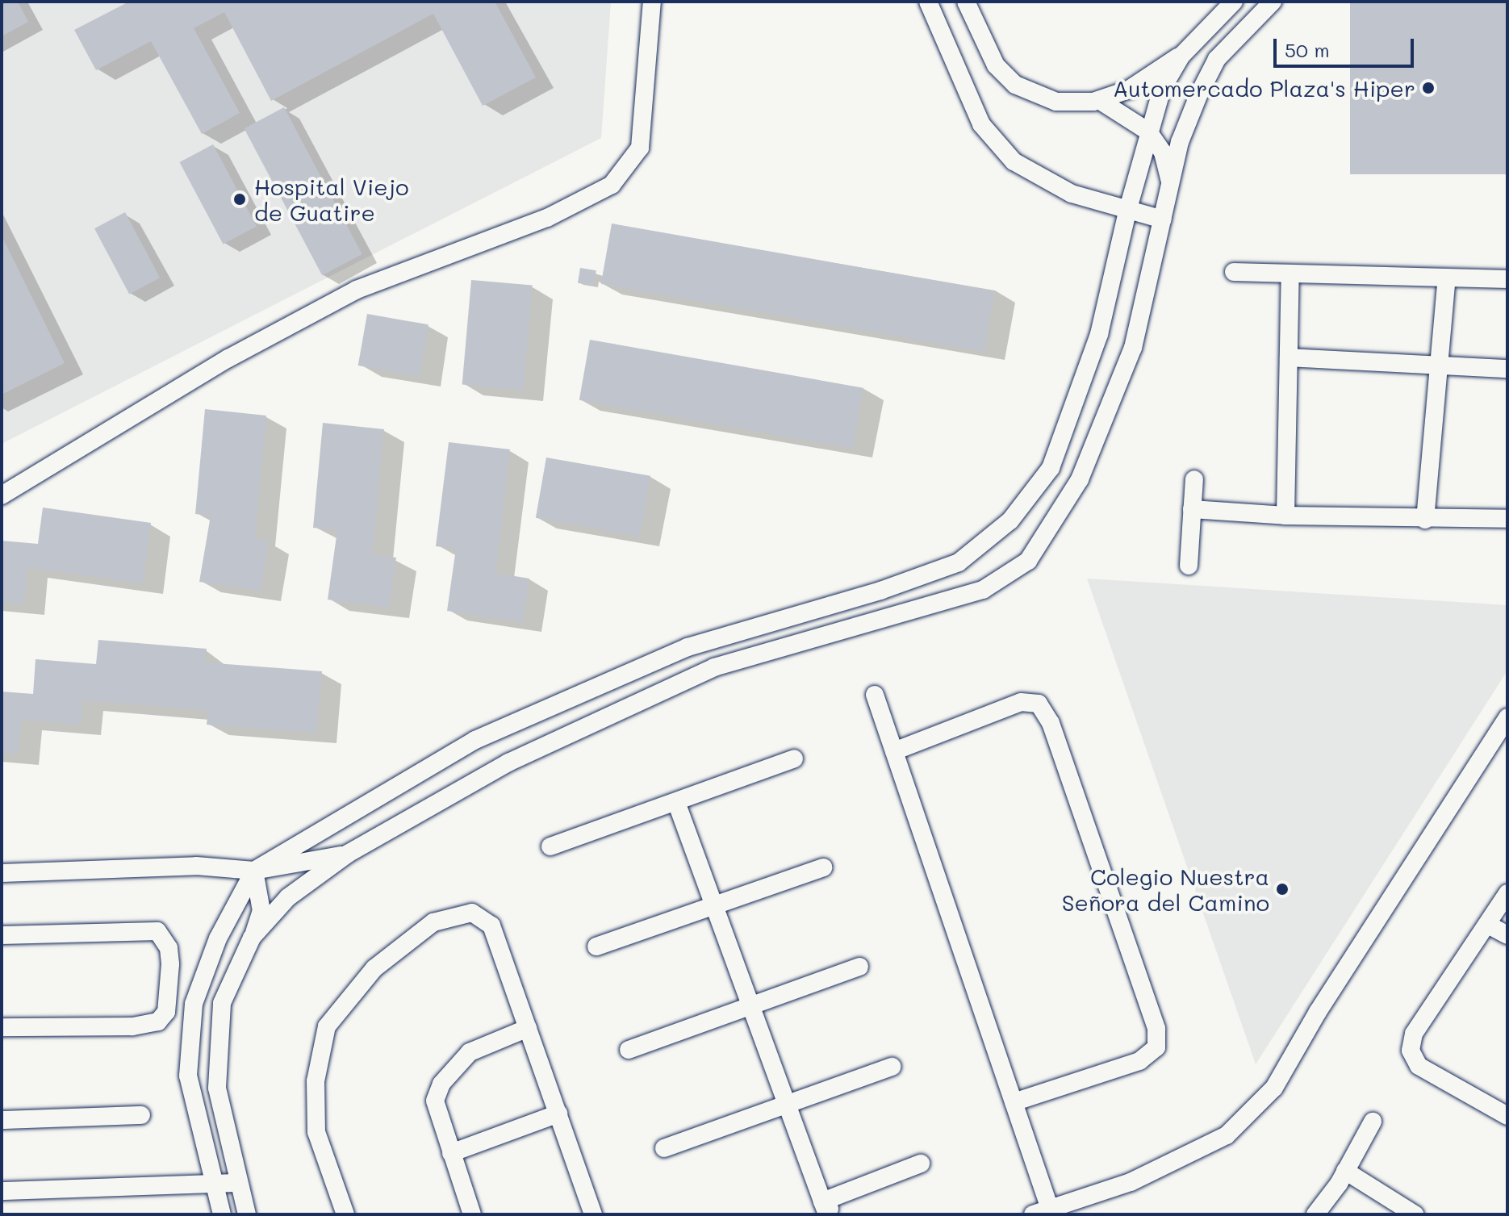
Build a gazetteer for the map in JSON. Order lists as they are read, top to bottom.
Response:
{
  "places": ["Automercado Plaza's Hiper", "Hospital Viejo de Guatire", "Colegio Nuestra Señora del Camino"],
  "scale_bar": "50 m"
}
